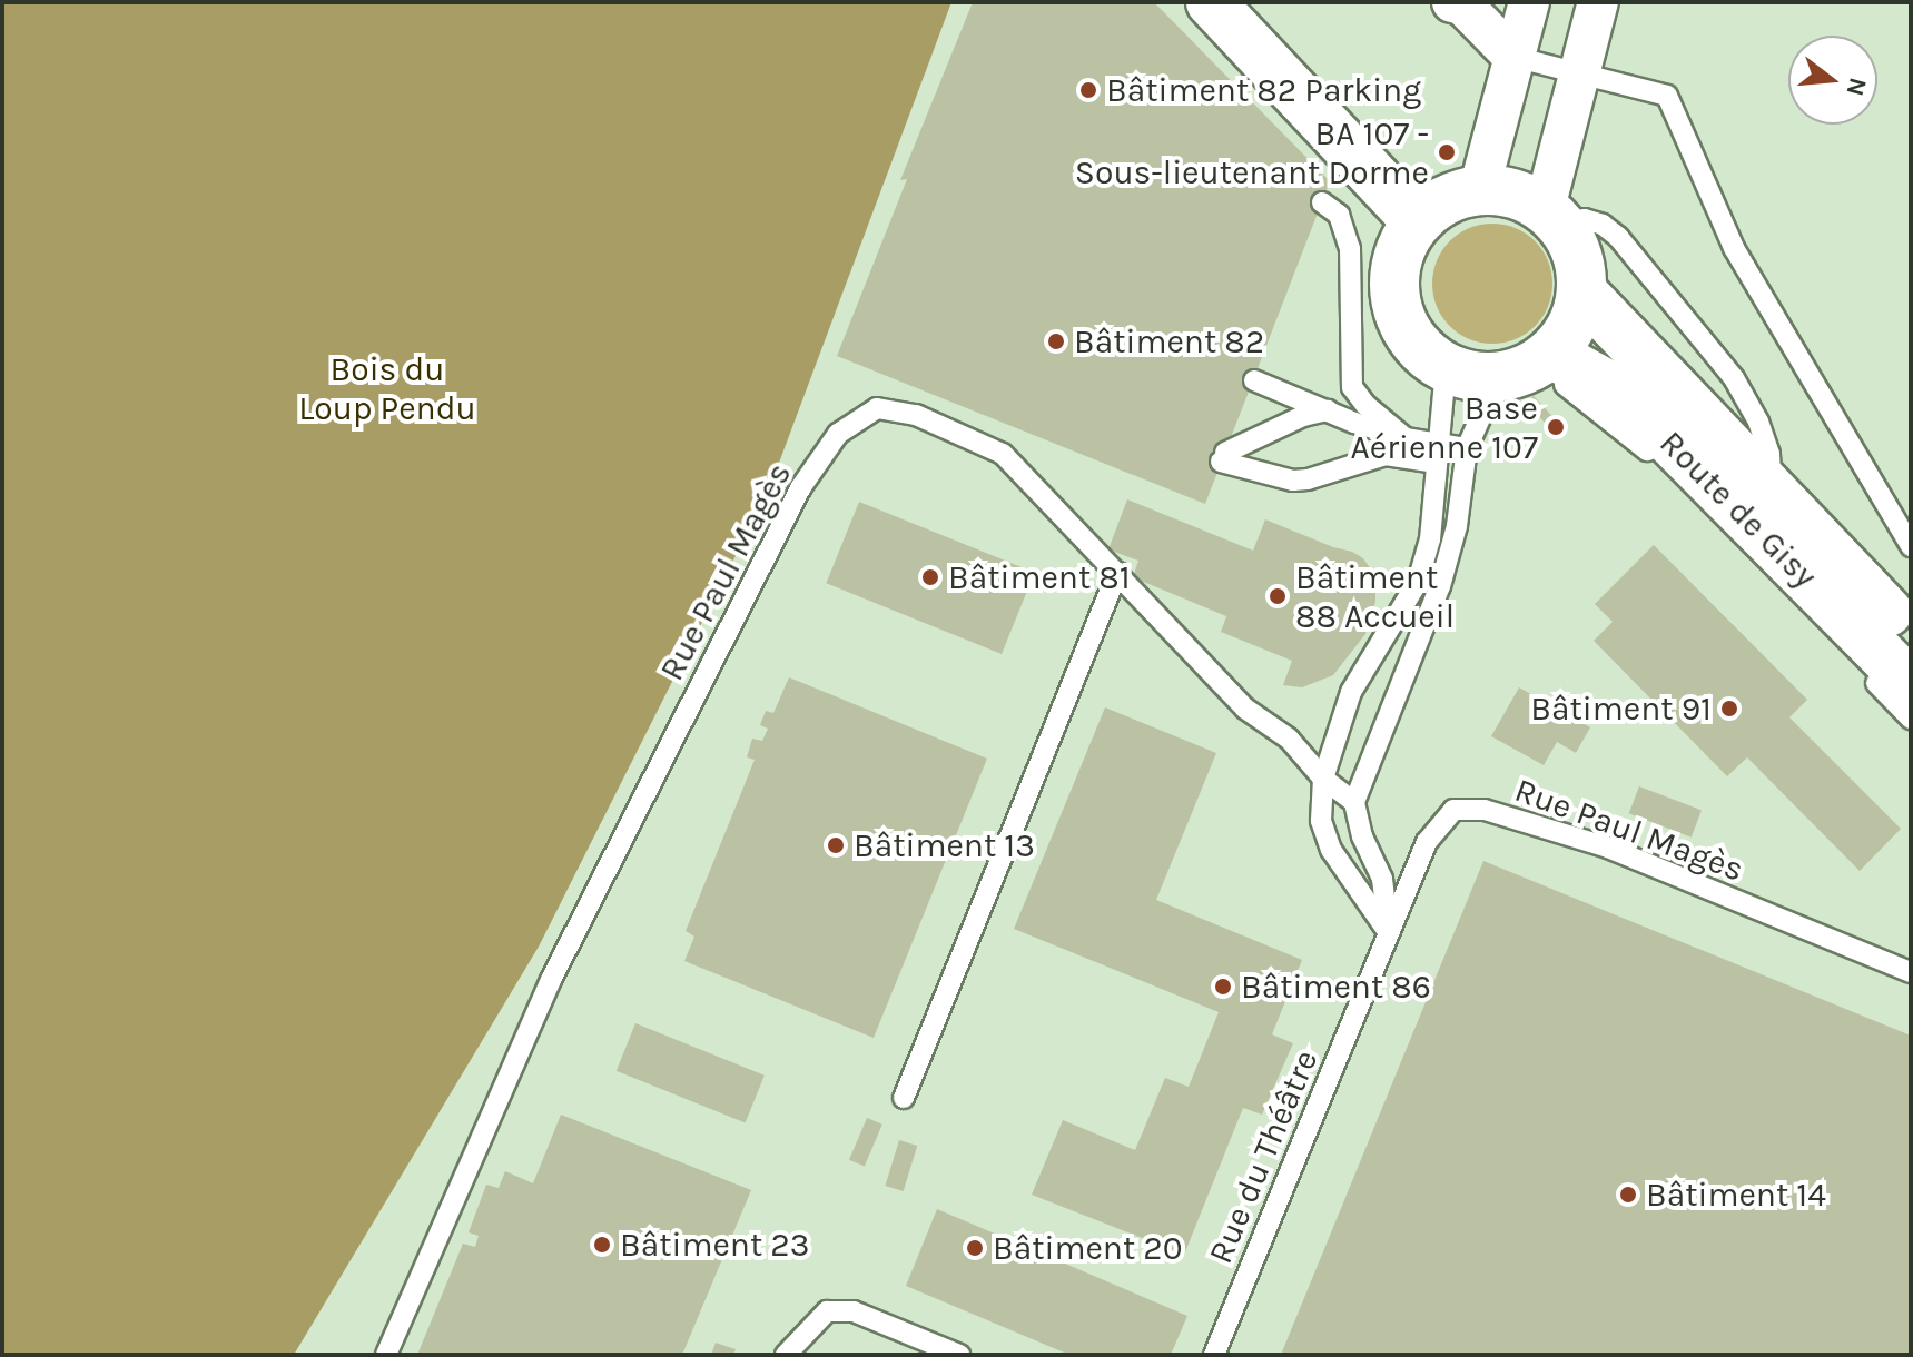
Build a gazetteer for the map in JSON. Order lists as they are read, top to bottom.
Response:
{
  "streets": {
    "street": ["Route de Gisy"],
    "lane": ["Rue Paul Magès", "Rue du Théâtre"]
  },
  "crossings": [
    ["Rue Paul Magès", "Rue du Théâtre"]
  ],
  "parks": ["Bois du Loup Pendu"],
  "places": [
    "Bâtiment 82 Parking",
    "BA 107 - Sous-lieutenant Dorme",
    "Bâtiment 82",
    "Base Aérienne 107",
    "Bâtiment 81",
    "Bâtiment 88 Accueil",
    "Bâtiment 91",
    "Bâtiment 13",
    "Bâtiment 86",
    "Bâtiment 14",
    "Bâtiment 23",
    "Bâtiment 20"
  ],
  "north": "right"
}
